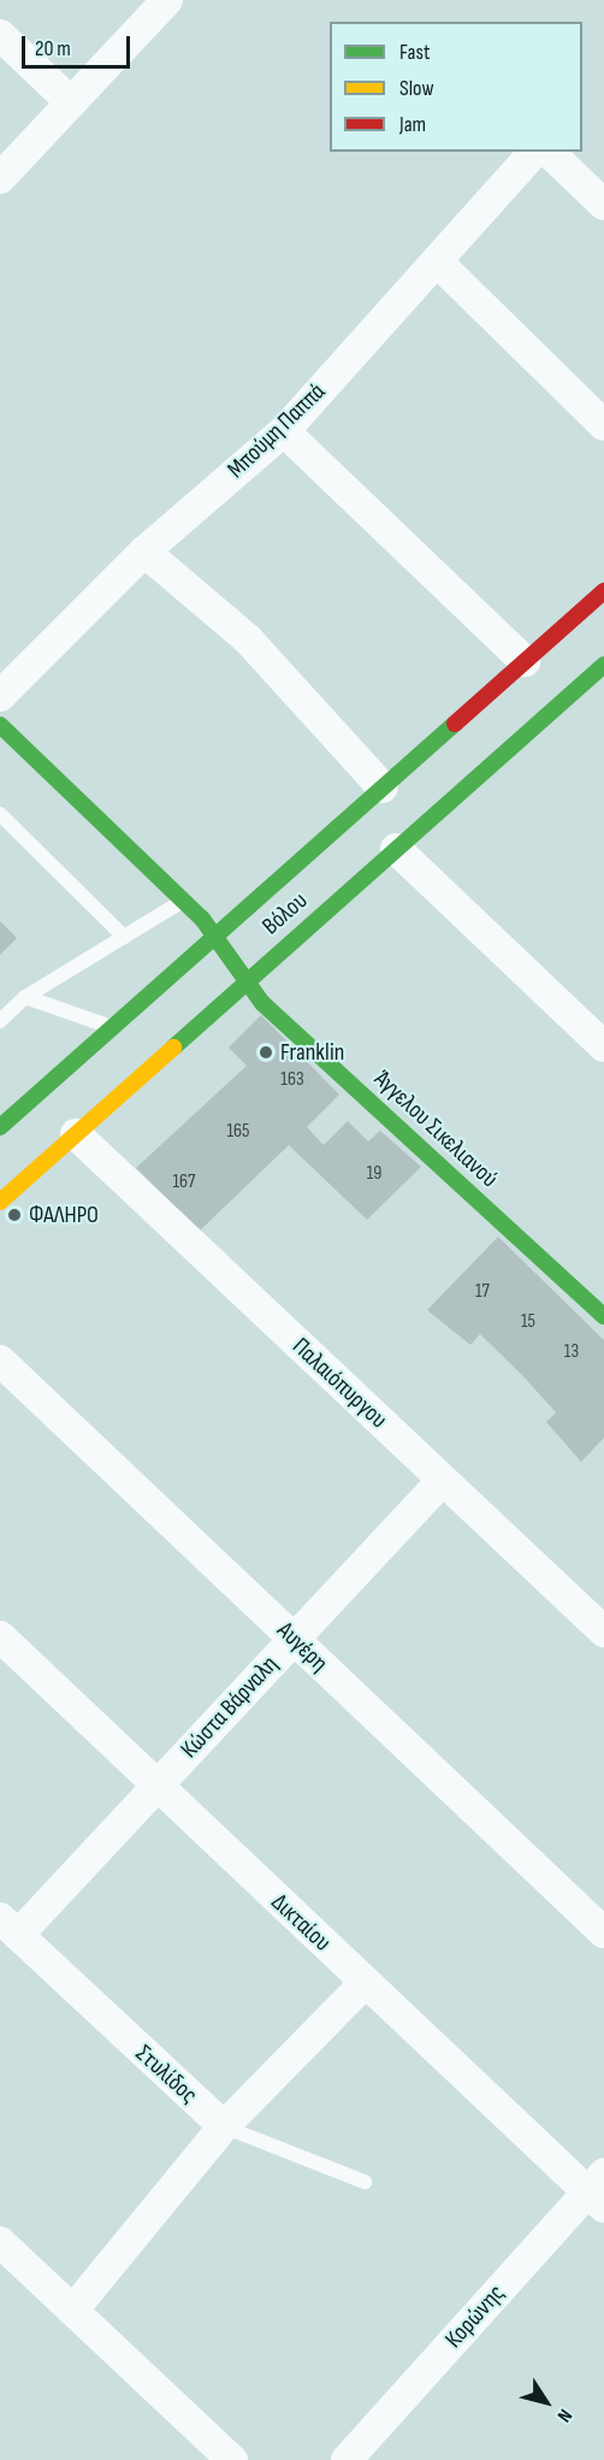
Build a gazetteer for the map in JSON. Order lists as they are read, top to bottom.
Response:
{
  "streets": {
    "main road": ["Βόλου", "Άγγελου Σικελιανού"],
    "street": [
      "Μπούμη Παππά",
      "Παλαιόπυργου",
      "Αυγέρη",
      "Κώστα Βάρναλη",
      "Δικταίου",
      "Στυλίδος",
      "Κορώνης"
    ]
  },
  "crossings": [
    ["Βόλου", "Άγγελου Σικελιανού"],
    ["Βόλου", "Παλαιόπυργου"],
    ["Παλαιόπυργου", "Κώστα Βάρναλη"],
    ["Αυγέρη", "Κώστα Βάρναλη"],
    ["Κώστα Βάρναλη", "Δικταίου"],
    ["Κώστα Βάρναλη", "Στυλίδος"],
    ["Δικταίου", "Κορώνης"]
  ],
  "places": ["Franklin", "ΦΑΛΗΡΟ"],
  "house_numbers": [
    "163",
    "165",
    "19",
    "167",
    "17",
    "15",
    "13"
  ],
  "legend": ["Fast", "Slow", "Jam"],
  "scale_bar": "20 m",
  "north": "bottom right"
}
